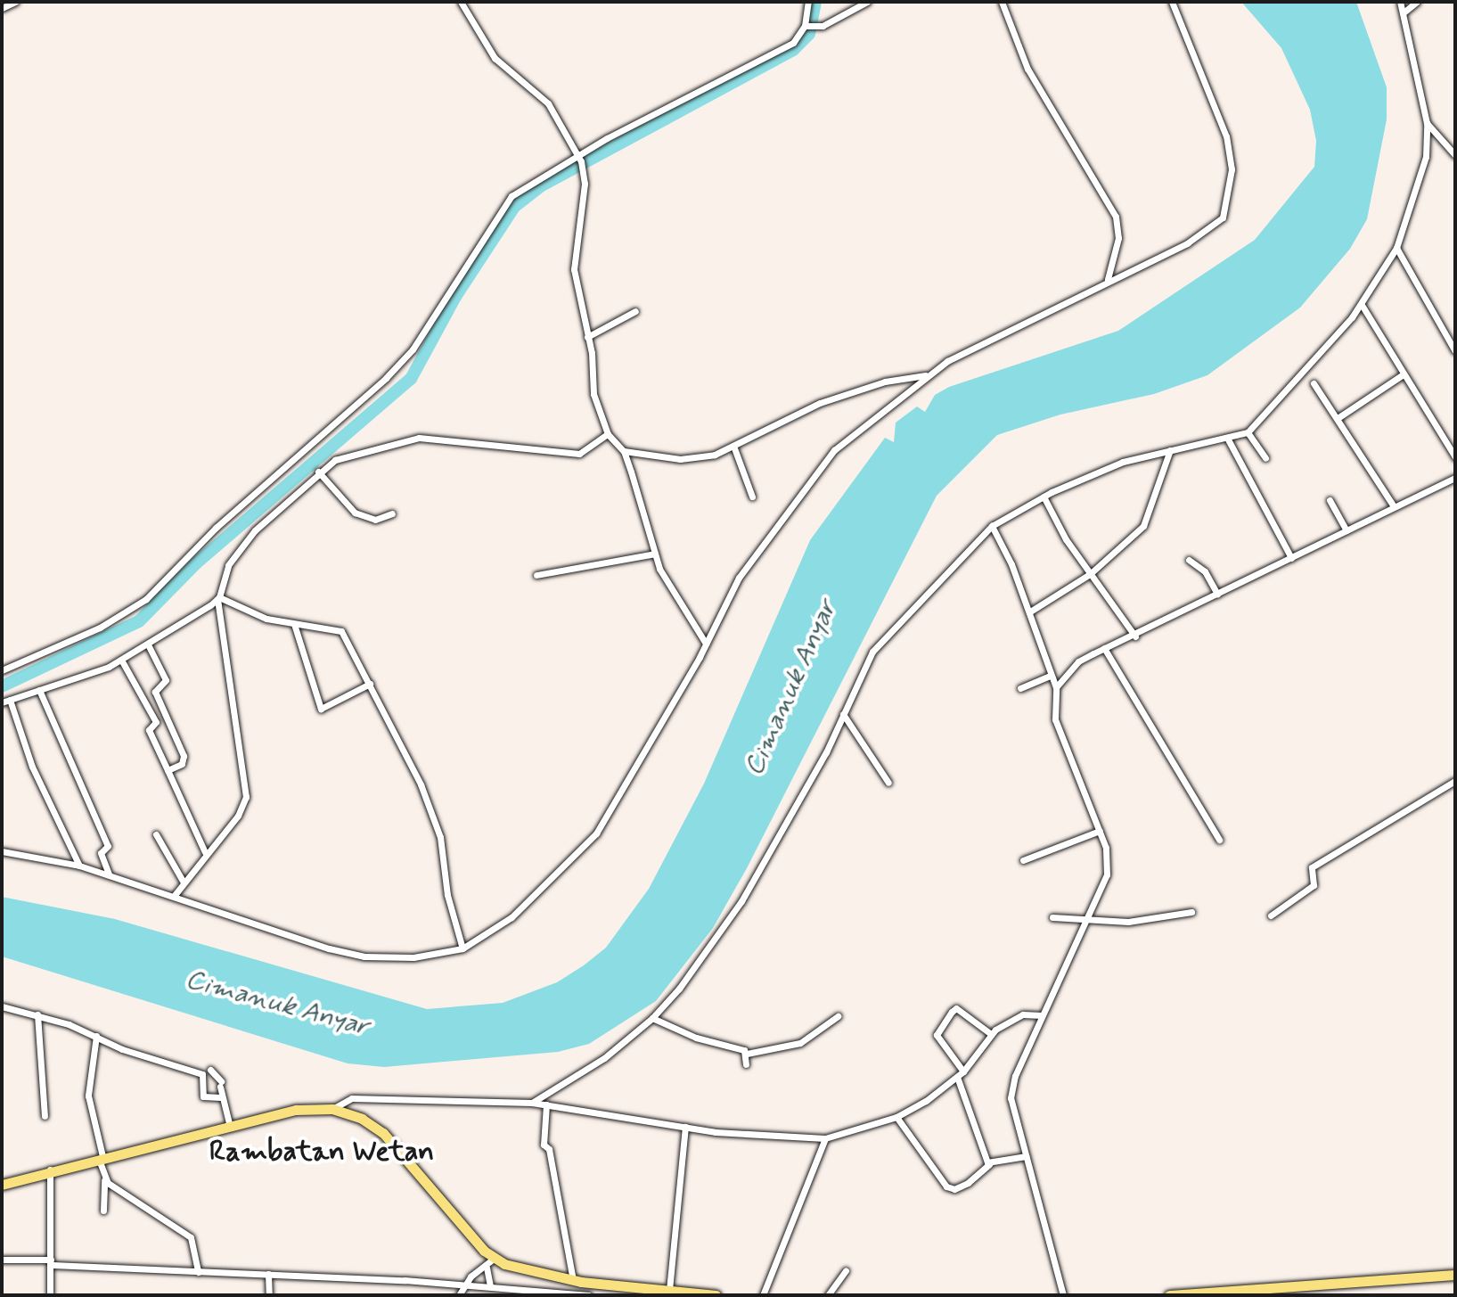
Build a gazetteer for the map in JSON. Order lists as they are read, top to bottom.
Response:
{
  "districts": ["Rambatan Wetan"],
  "water": ["Cimanuk Anyar"]
}
